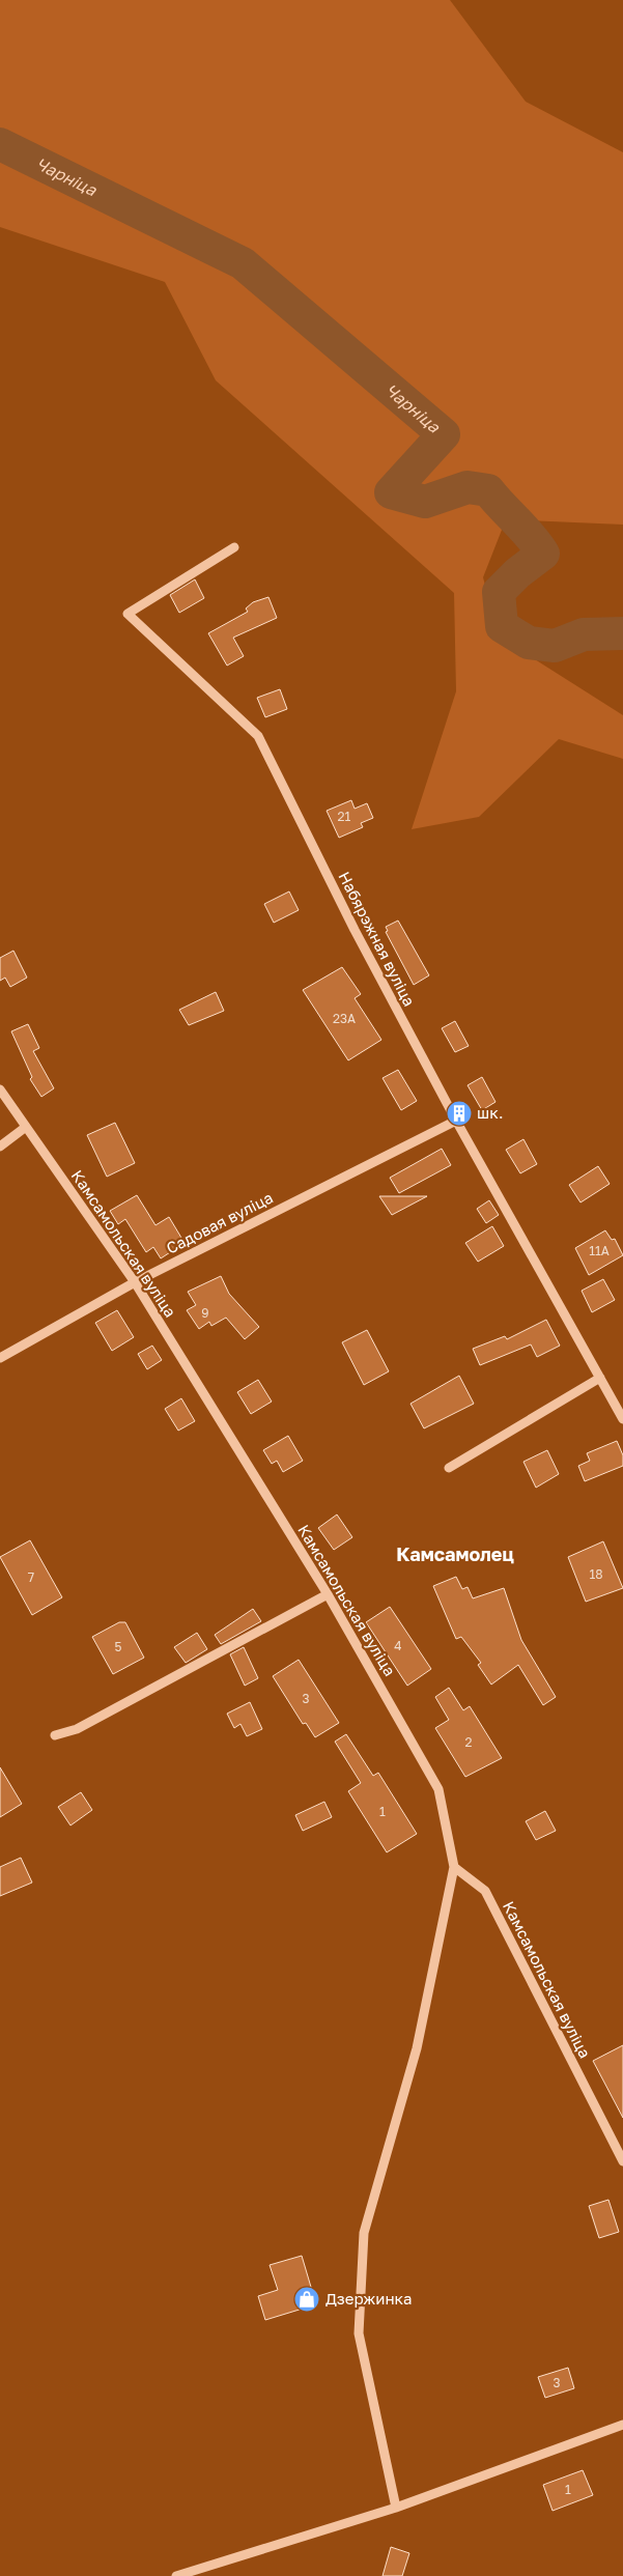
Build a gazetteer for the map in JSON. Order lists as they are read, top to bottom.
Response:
{
  "streets": {
    "street": ["Набярэжная вуліца", "Садовая вуліца", "Камсамольская вуліца"]
  },
  "crossings": [
    ["Набярэжная вуліца", "Садовая вуліца"],
    ["Садовая вуліца", "Камсамольская вуліца"]
  ],
  "districts": ["Камсамолец"],
  "water": ["Чарніца"],
  "places": {
    "building": ["шк."],
    "shop": ["Дзержинка"]
  },
  "house_numbers": [
    "21",
    "23А",
    "11А",
    "9",
    "18",
    "7",
    "4",
    "5",
    "3",
    "2",
    "1",
    "3",
    "1"
  ]
}
